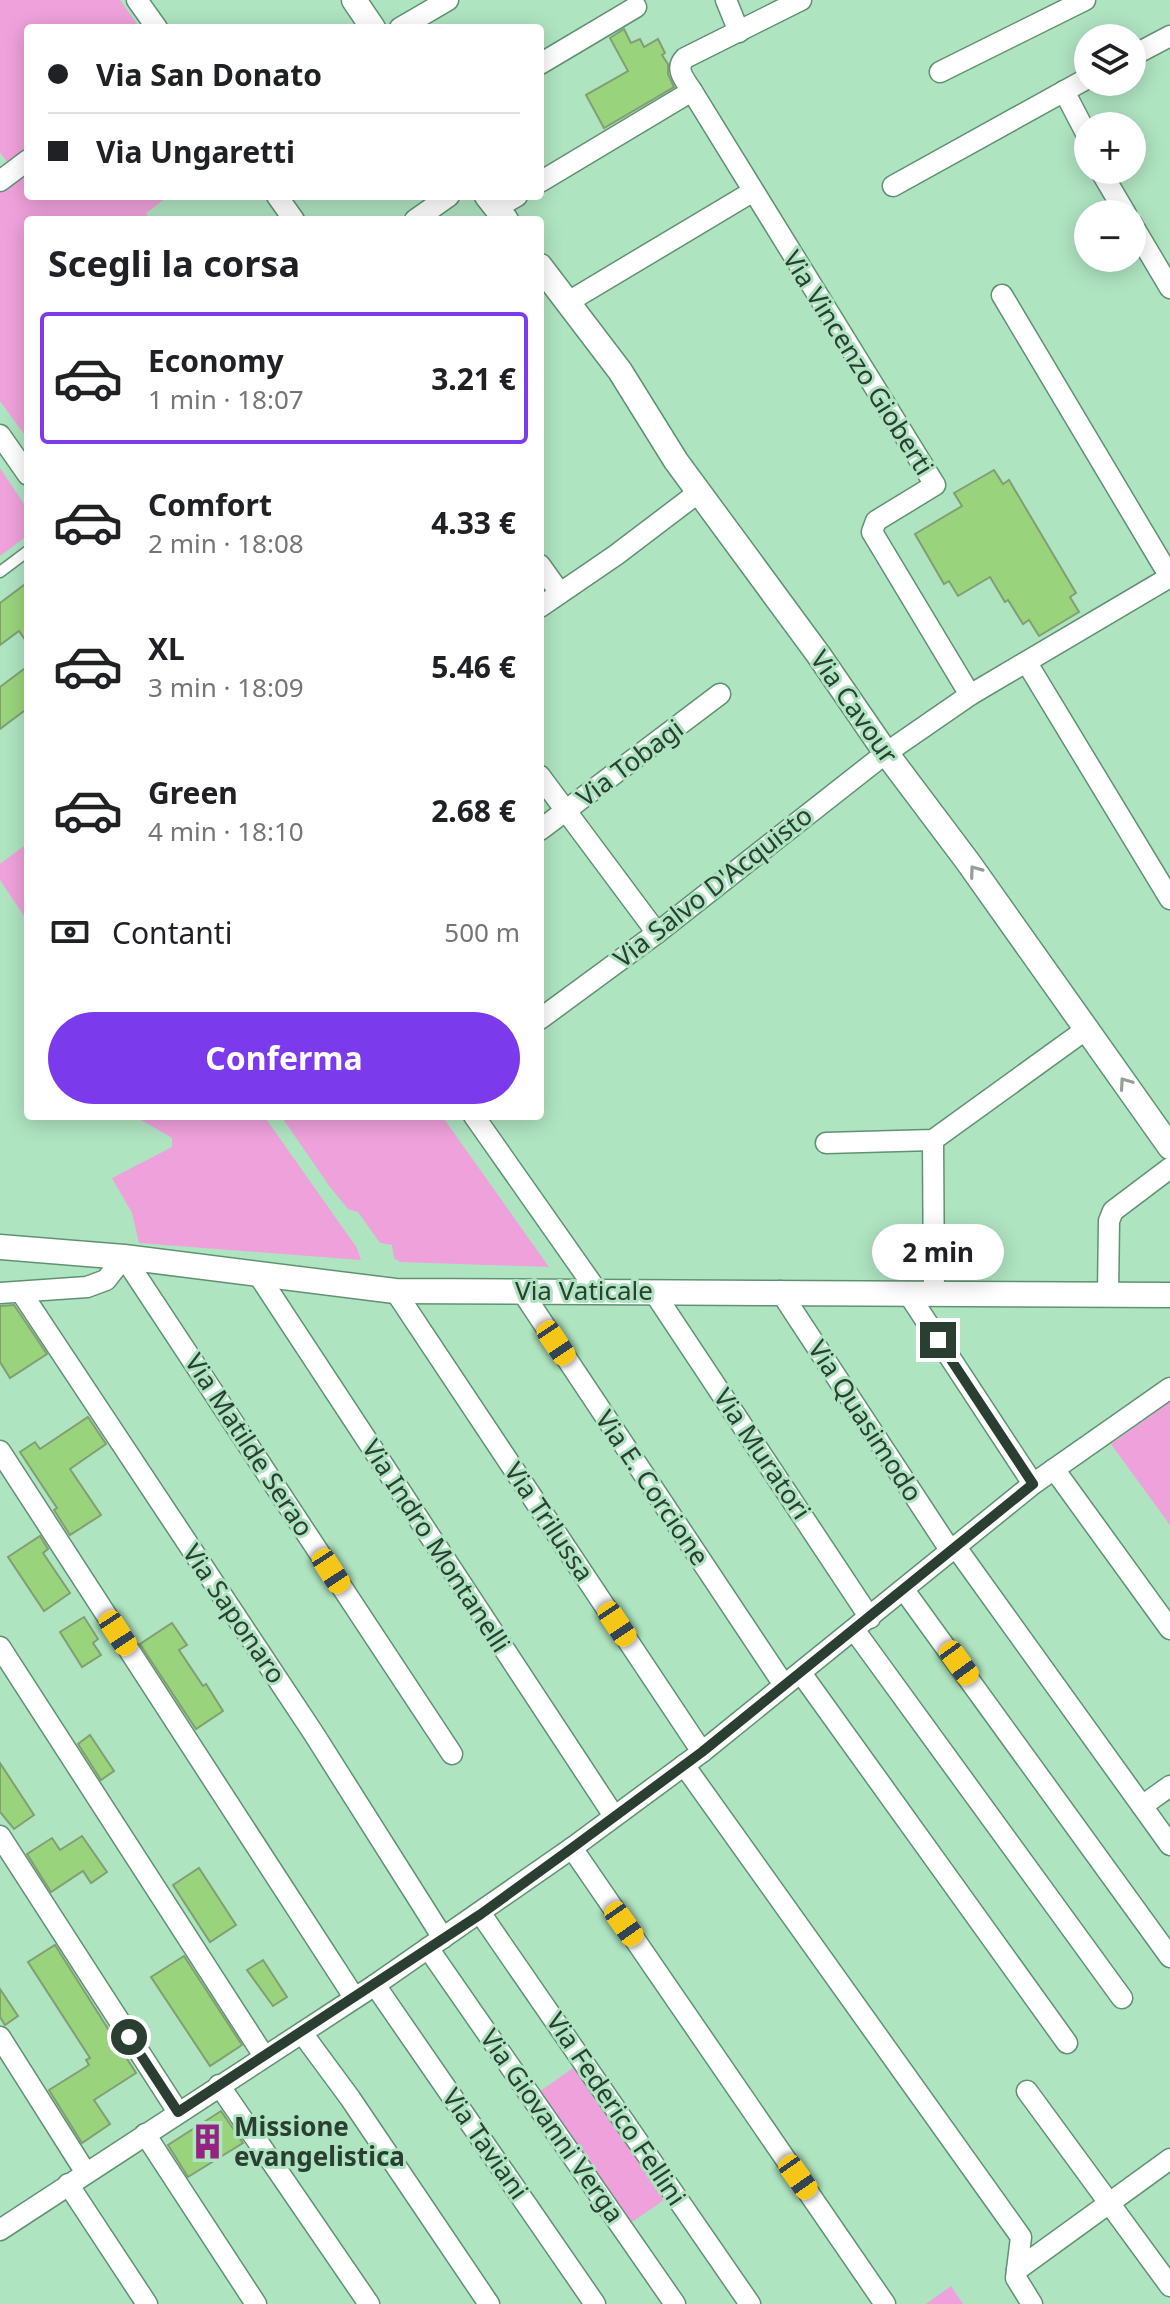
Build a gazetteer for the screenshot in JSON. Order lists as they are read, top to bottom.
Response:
{
  "streets": {
    "street": [
      "Via Vincenzo Gioberti",
      "Via Cavour",
      "Via Tobagi",
      "Via Salvo D'Acquisto",
      "Via Vaticale",
      "Via Quasimodo",
      "Via Matilde Serao",
      "Via Muratori",
      "Via E. Corcione",
      "Via Trilussa",
      "Via Indro Montanelli",
      "Via Saponaro",
      "Via Federico Fellini",
      "Via Giovanni Verga",
      "Via Taviani"
    ]
  },
  "crossings": [
    ["Via Vincenzo Gioberti", "Via Salvo D'Acquisto"],
    ["Via Cavour", "Via Salvo D'Acquisto"],
    ["Via Vaticale", "Via Quasimodo"],
    ["Via Vaticale", "Via Matilde Serao"],
    ["Via Vaticale", "Via Muratori"],
    ["Via Vaticale", "Via E. Corcione"],
    ["Via Vaticale", "Via Trilussa"],
    ["Via Vaticale", "Via Indro Montanelli"],
    ["Via Saponaro", "Via Giovanni Verga"]
  ],
  "places": {
    "building": ["Missione evangelistica"]
  },
  "page": {
    "map_buttons": ["+", "−"],
    "banner": ["Via San Donato", "Via Ungaretti"],
    "heading": "Scegli la corsa",
    "list": [
      {
        "name": "Economy",
        "note": "1 min · 18:07",
        "value": "3.21 €"
      },
      {
        "name": "Comfort",
        "note": "2 min · 18:08",
        "value": "4.33 €"
      },
      {
        "name": "XL",
        "note": "3 min · 18:09",
        "value": "5.46 €"
      },
      {
        "name": "Green",
        "note": "4 min · 18:10",
        "value": "2.68 €"
      }
    ],
    "pay": ["Contanti", "500 m"],
    "buttons": "Conferma",
    "bubble": "2 min"
  }
}
